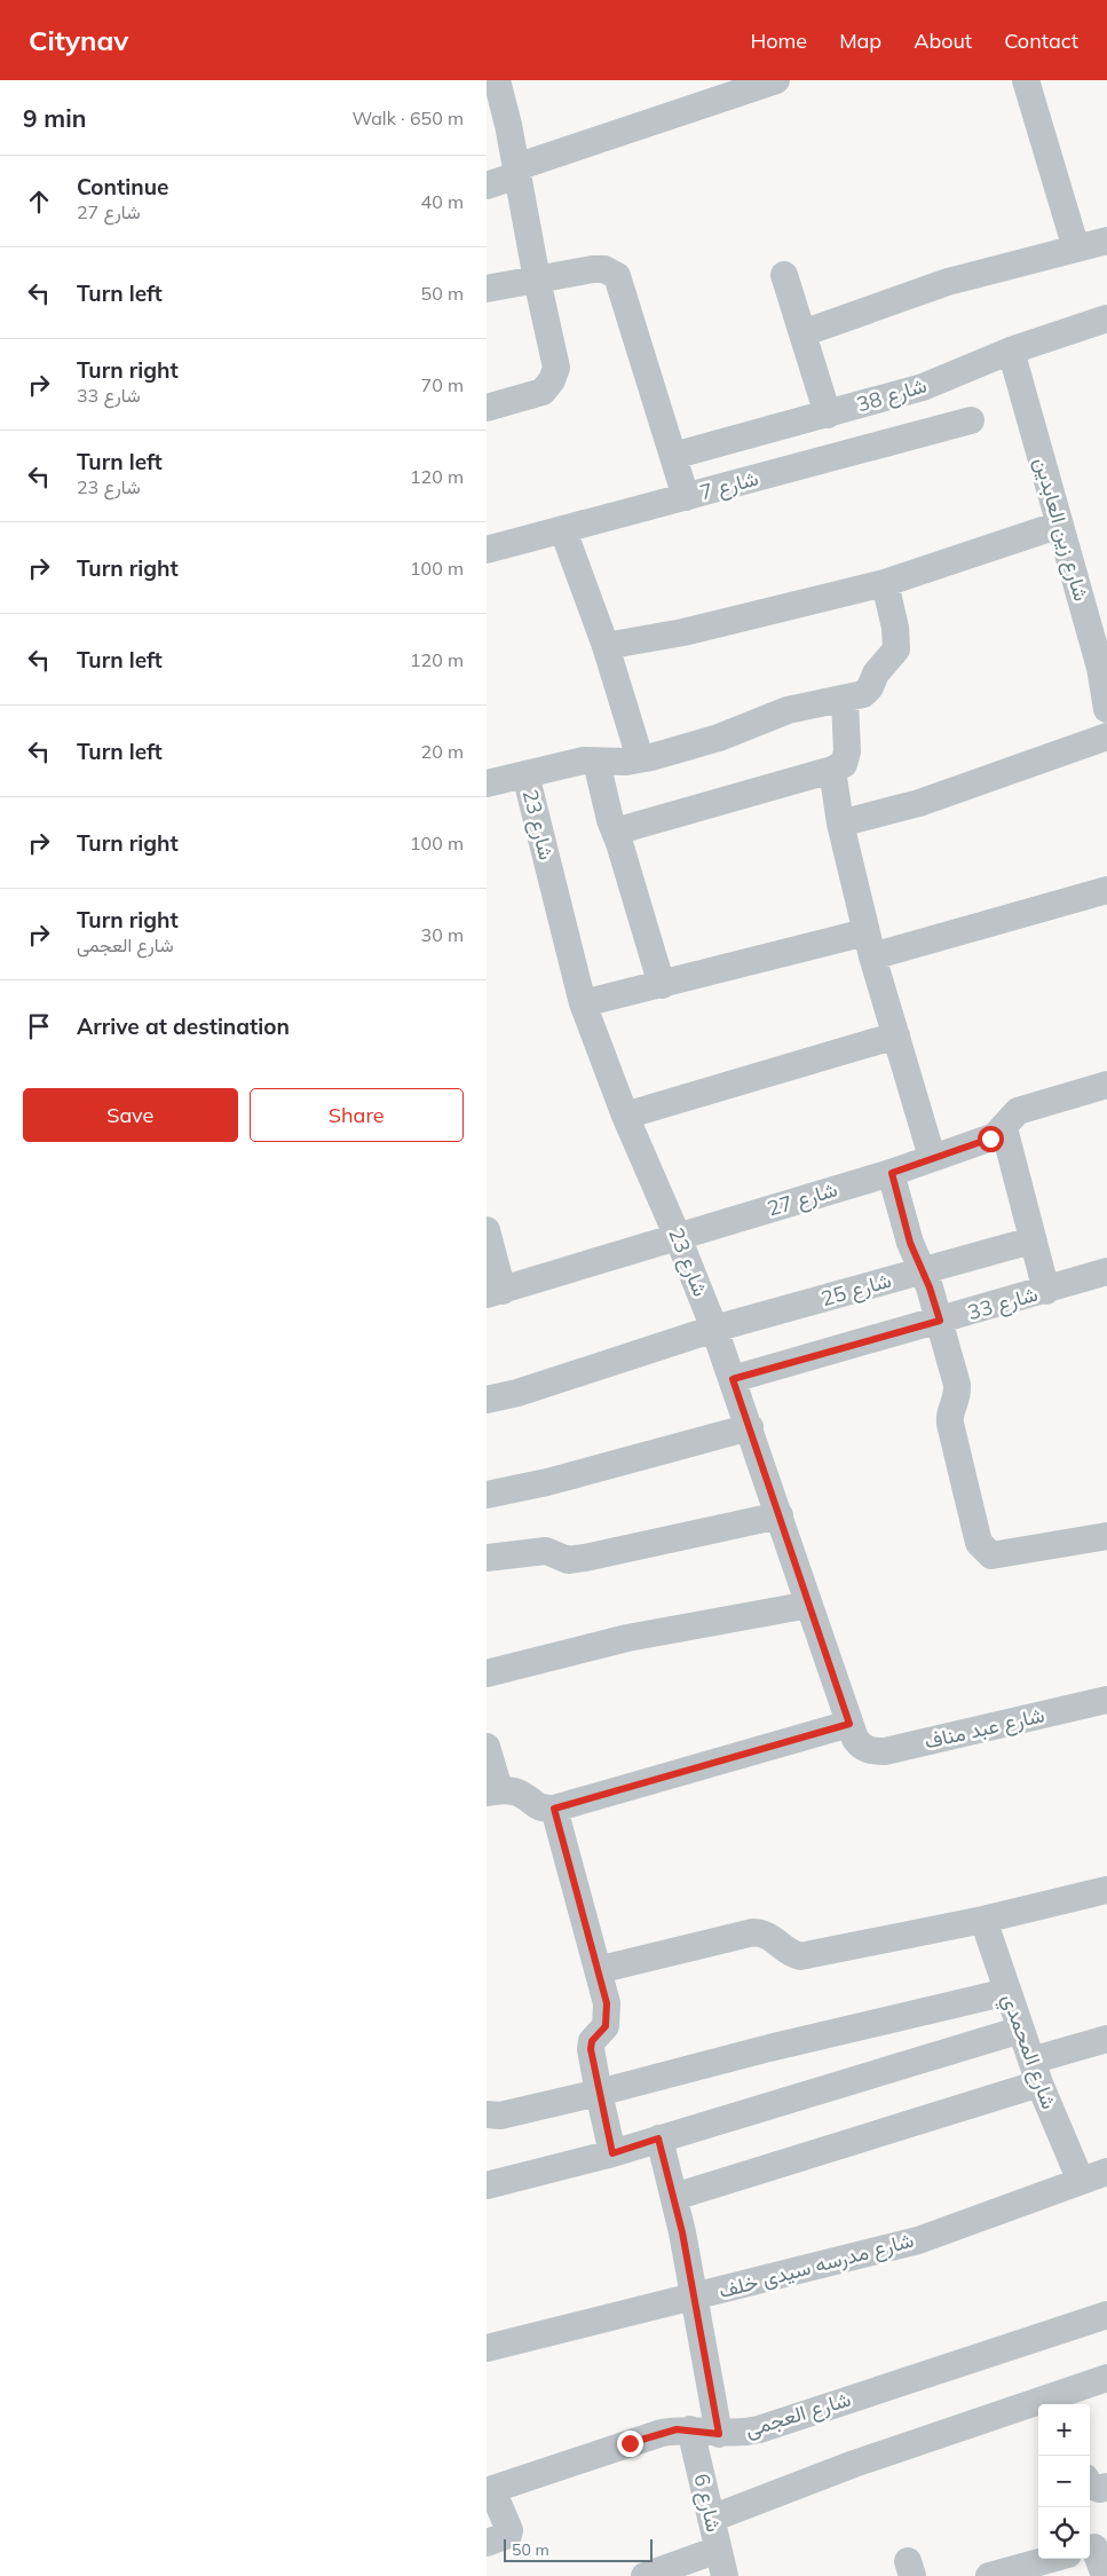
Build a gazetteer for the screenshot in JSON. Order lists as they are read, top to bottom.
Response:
{
  "streets": {
    "street": [
      "شارع 38",
      "شارع 7",
      "شارع زين العابدين",
      "شارع 23",
      "شارع 27",
      "شارع 25",
      "شارع 33",
      "شارع عبد مناف",
      "شارع المحمدي",
      "شارع مدرسه سيدى خلف",
      "شارع العجمى",
      "شارع 6"
    ]
  },
  "crossings": [
    ["شارع 38", "شارع زين العابدين"],
    ["شارع 23", "شارع 27"],
    ["شارع 23", "شارع 25"],
    ["شارع 23", "شارع 33"],
    ["شارع 23", "شارع عبد مناف"],
    ["شارع المحمدي", "شارع مدرسه سيدى خلف"],
    ["شارع العجمى", "شارع 6"]
  ],
  "scale_bar": "50 m",
  "page": {
    "header": "Citynav",
    "nav": [
      "Home",
      "Map",
      "About",
      "Contact"
    ],
    "heading": ["9 min", "Walk · 650 m"],
    "list": [
      ["Continue", "شارع 27", "40 m"],
      ["Turn left", "50 m"],
      ["Turn right", "شارع 33", "70 m"],
      ["Turn left", "شارع 23", "120 m"],
      ["Turn right", "100 m"],
      ["Turn left", "120 m"],
      ["Turn left", "20 m"],
      ["Turn right", "100 m"],
      ["Turn right", "شارع العجمى", "30 m"],
      "Arrive at destination"
    ],
    "buttons": ["Save", "Share"],
    "map_buttons": ["+", "−"],
    "scale": "50 m"
  }
}
